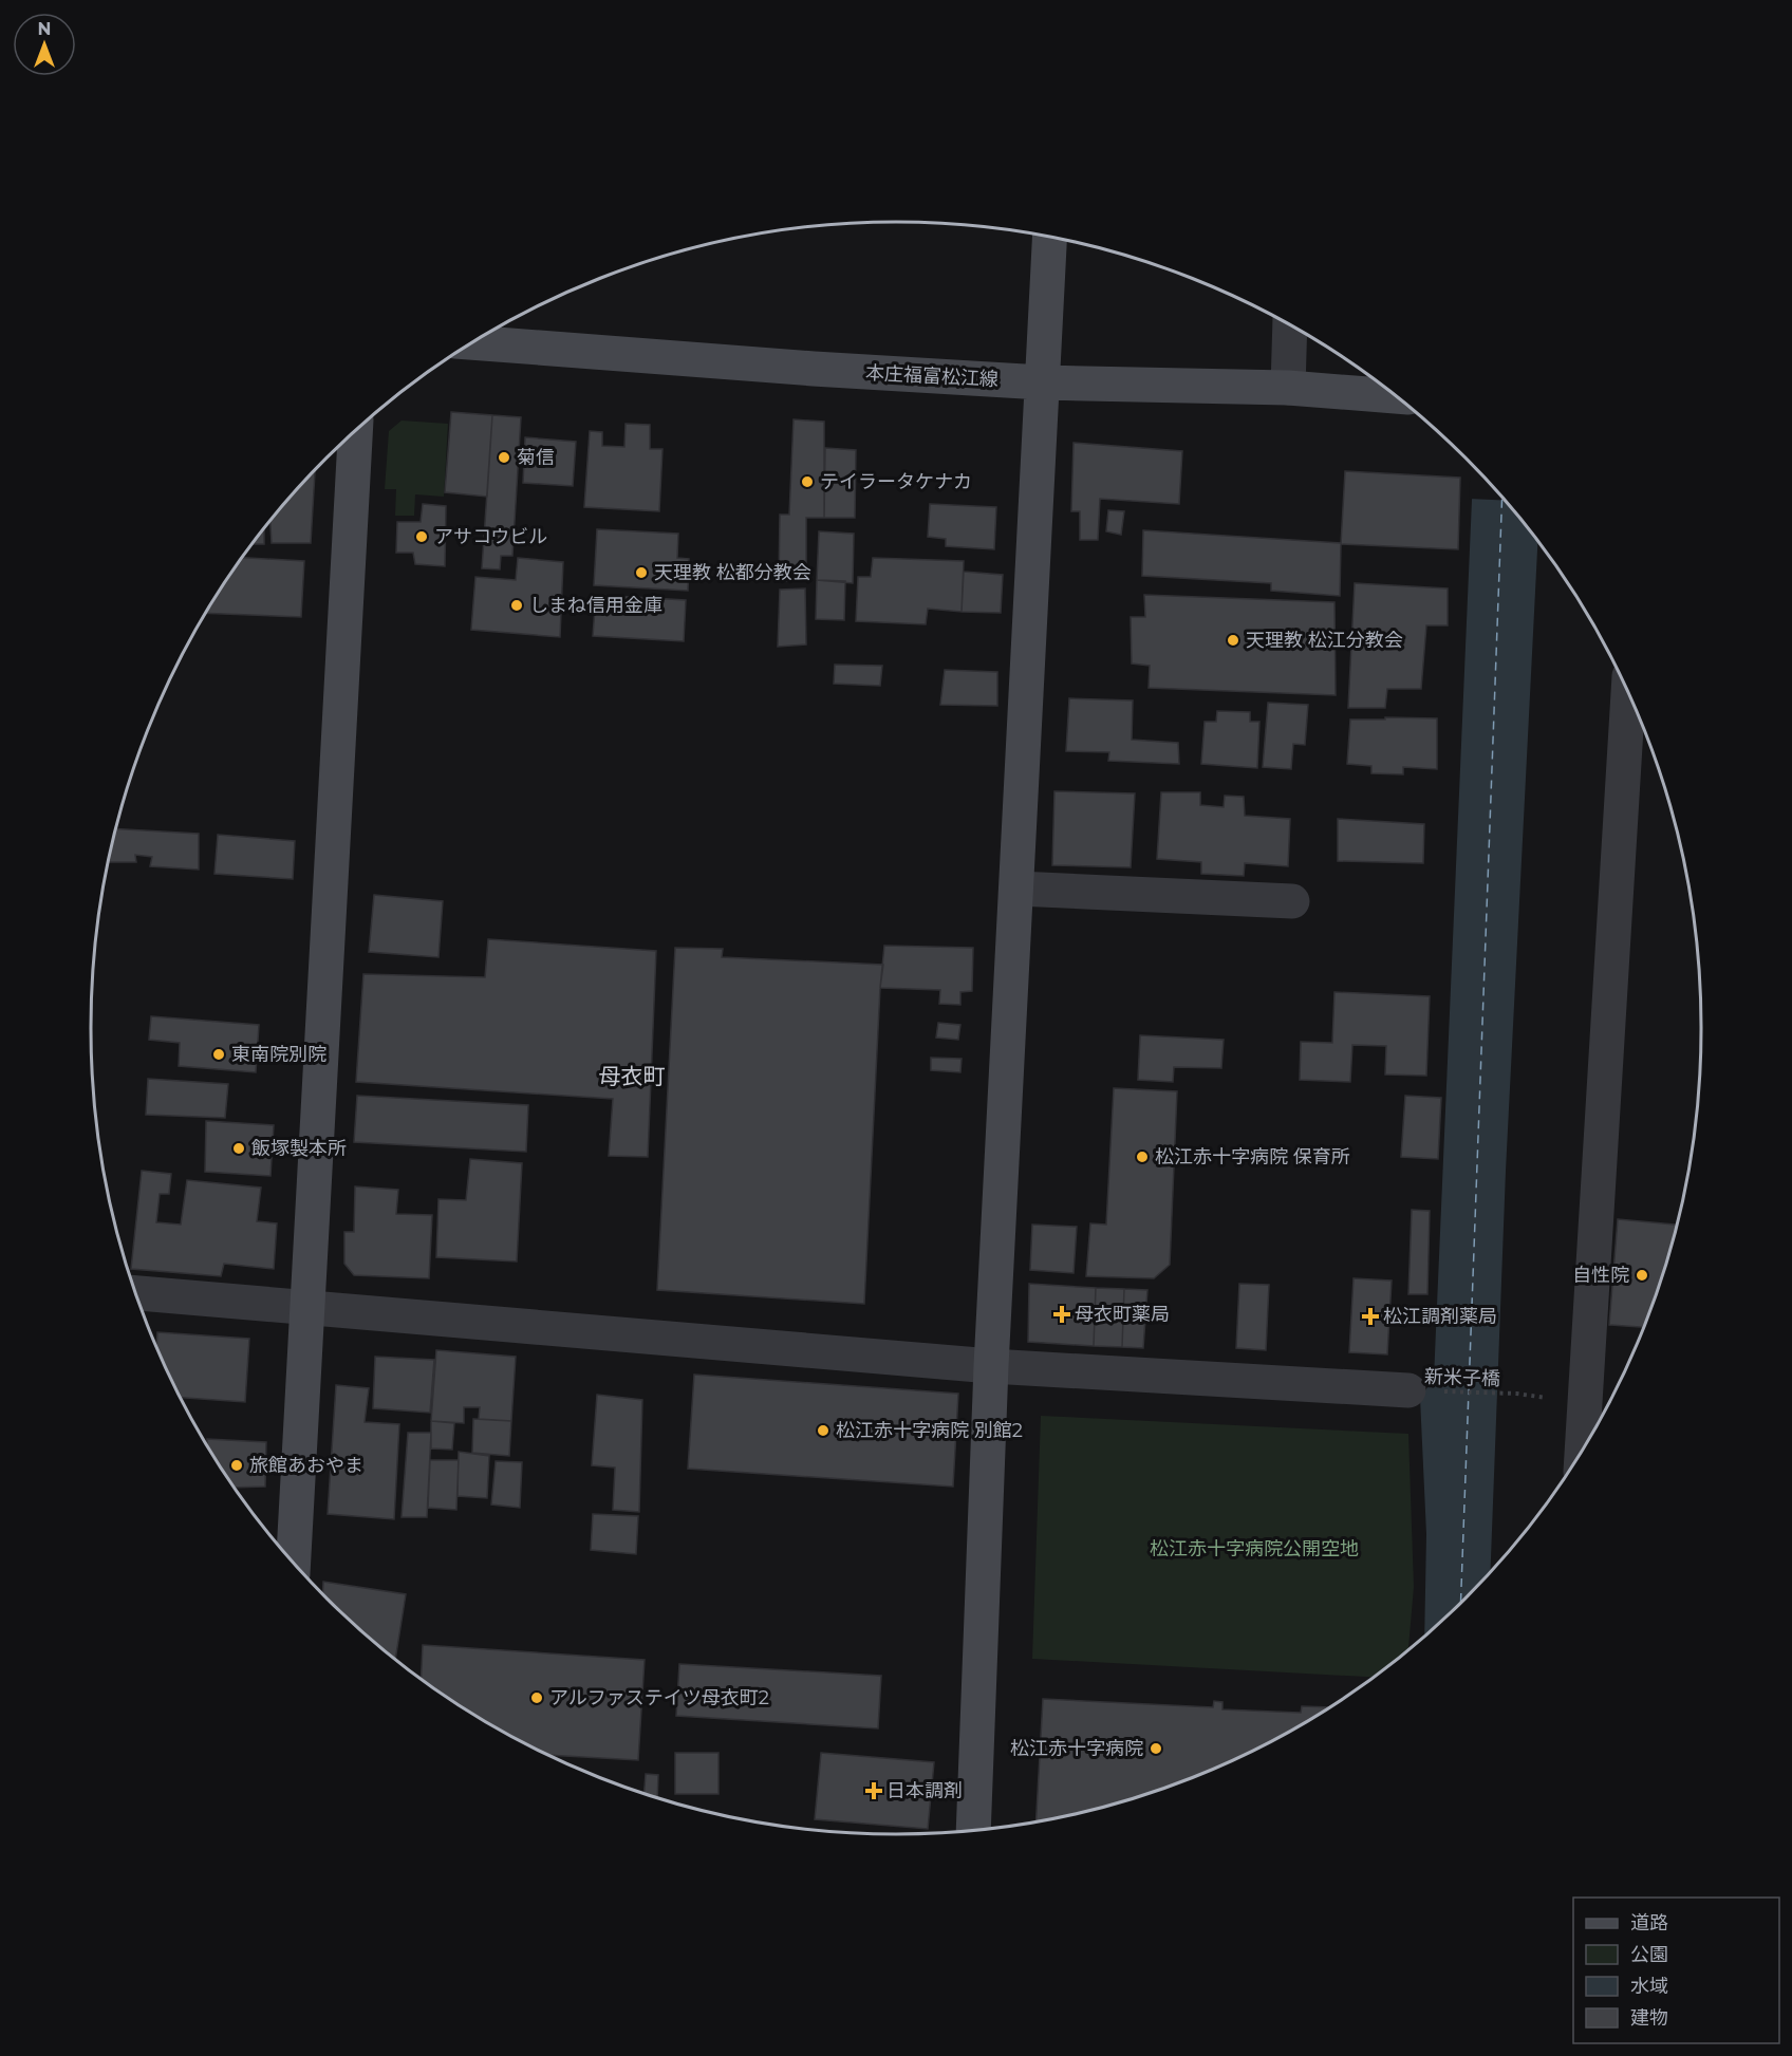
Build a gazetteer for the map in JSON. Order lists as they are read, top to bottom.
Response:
{
  "streets": {
    "street": ["本庄福富松江線"],
    "path": ["新米子橋"]
  },
  "districts": ["母衣町"],
  "parks": ["松江赤十字病院公開空地"],
  "places": {
    "other": [
      "菊信",
      "テイラータケナカ",
      "アサコウビル",
      "天理教 松都分教会",
      "しまね信用金庫",
      "天理教 松江分教会",
      "東南院別院",
      "飯塚製本所",
      "松江赤十字病院 保育所",
      "自性院",
      "松江赤十字病院 別館2",
      "旅館あおやま",
      "アルファステイツ母衣町2",
      "松江赤十字病院"
    ],
    "health": ["母衣町薬局", "松江調剤薬局", "日本調剤"]
  },
  "legend": [
    "道路",
    "公園",
    "水域",
    "建物"
  ],
  "north": "top"
}
